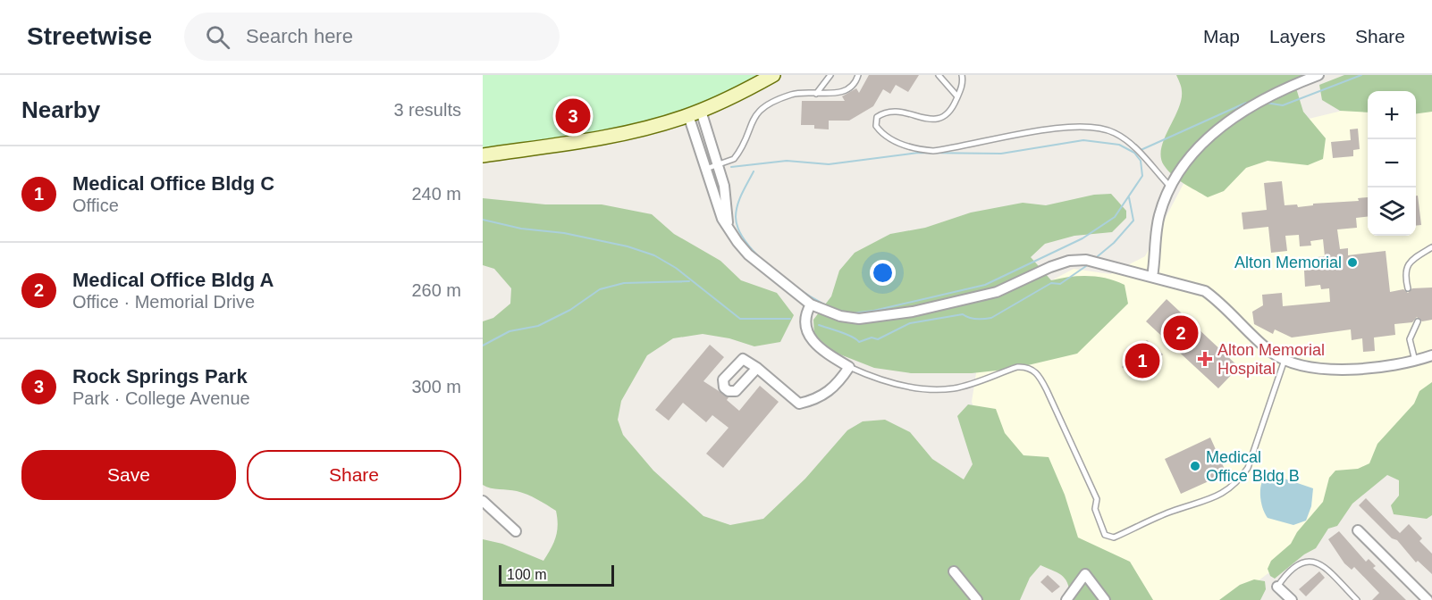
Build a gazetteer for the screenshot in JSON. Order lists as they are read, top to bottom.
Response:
{
  "places": {
    "other": ["Alton Memorial", "Medical Office Bldg B"],
    "health": ["Alton Memorial Hospital"]
  },
  "scale_bar": "100 m",
  "page": {
    "header": "Streetwise",
    "search": "Search here",
    "nav": ["Map", "Layers", "Share"],
    "heading": ["Nearby", "3 results"],
    "map_buttons": ["+", "−"],
    "pins": ["3", "2", "1"],
    "list": [
      {
        "mark": "1",
        "name": "Medical Office Bldg C",
        "note": "Office",
        "value": "240 m"
      },
      {
        "mark": "2",
        "name": "Medical Office Bldg A",
        "note": "Office · Memorial Drive",
        "value": "260 m"
      },
      {
        "mark": "3",
        "name": "Rock Springs Park",
        "note": "Park · College Avenue",
        "value": "300 m"
      }
    ],
    "buttons": ["Save", "Share"],
    "scale": "100 m"
  }
}
